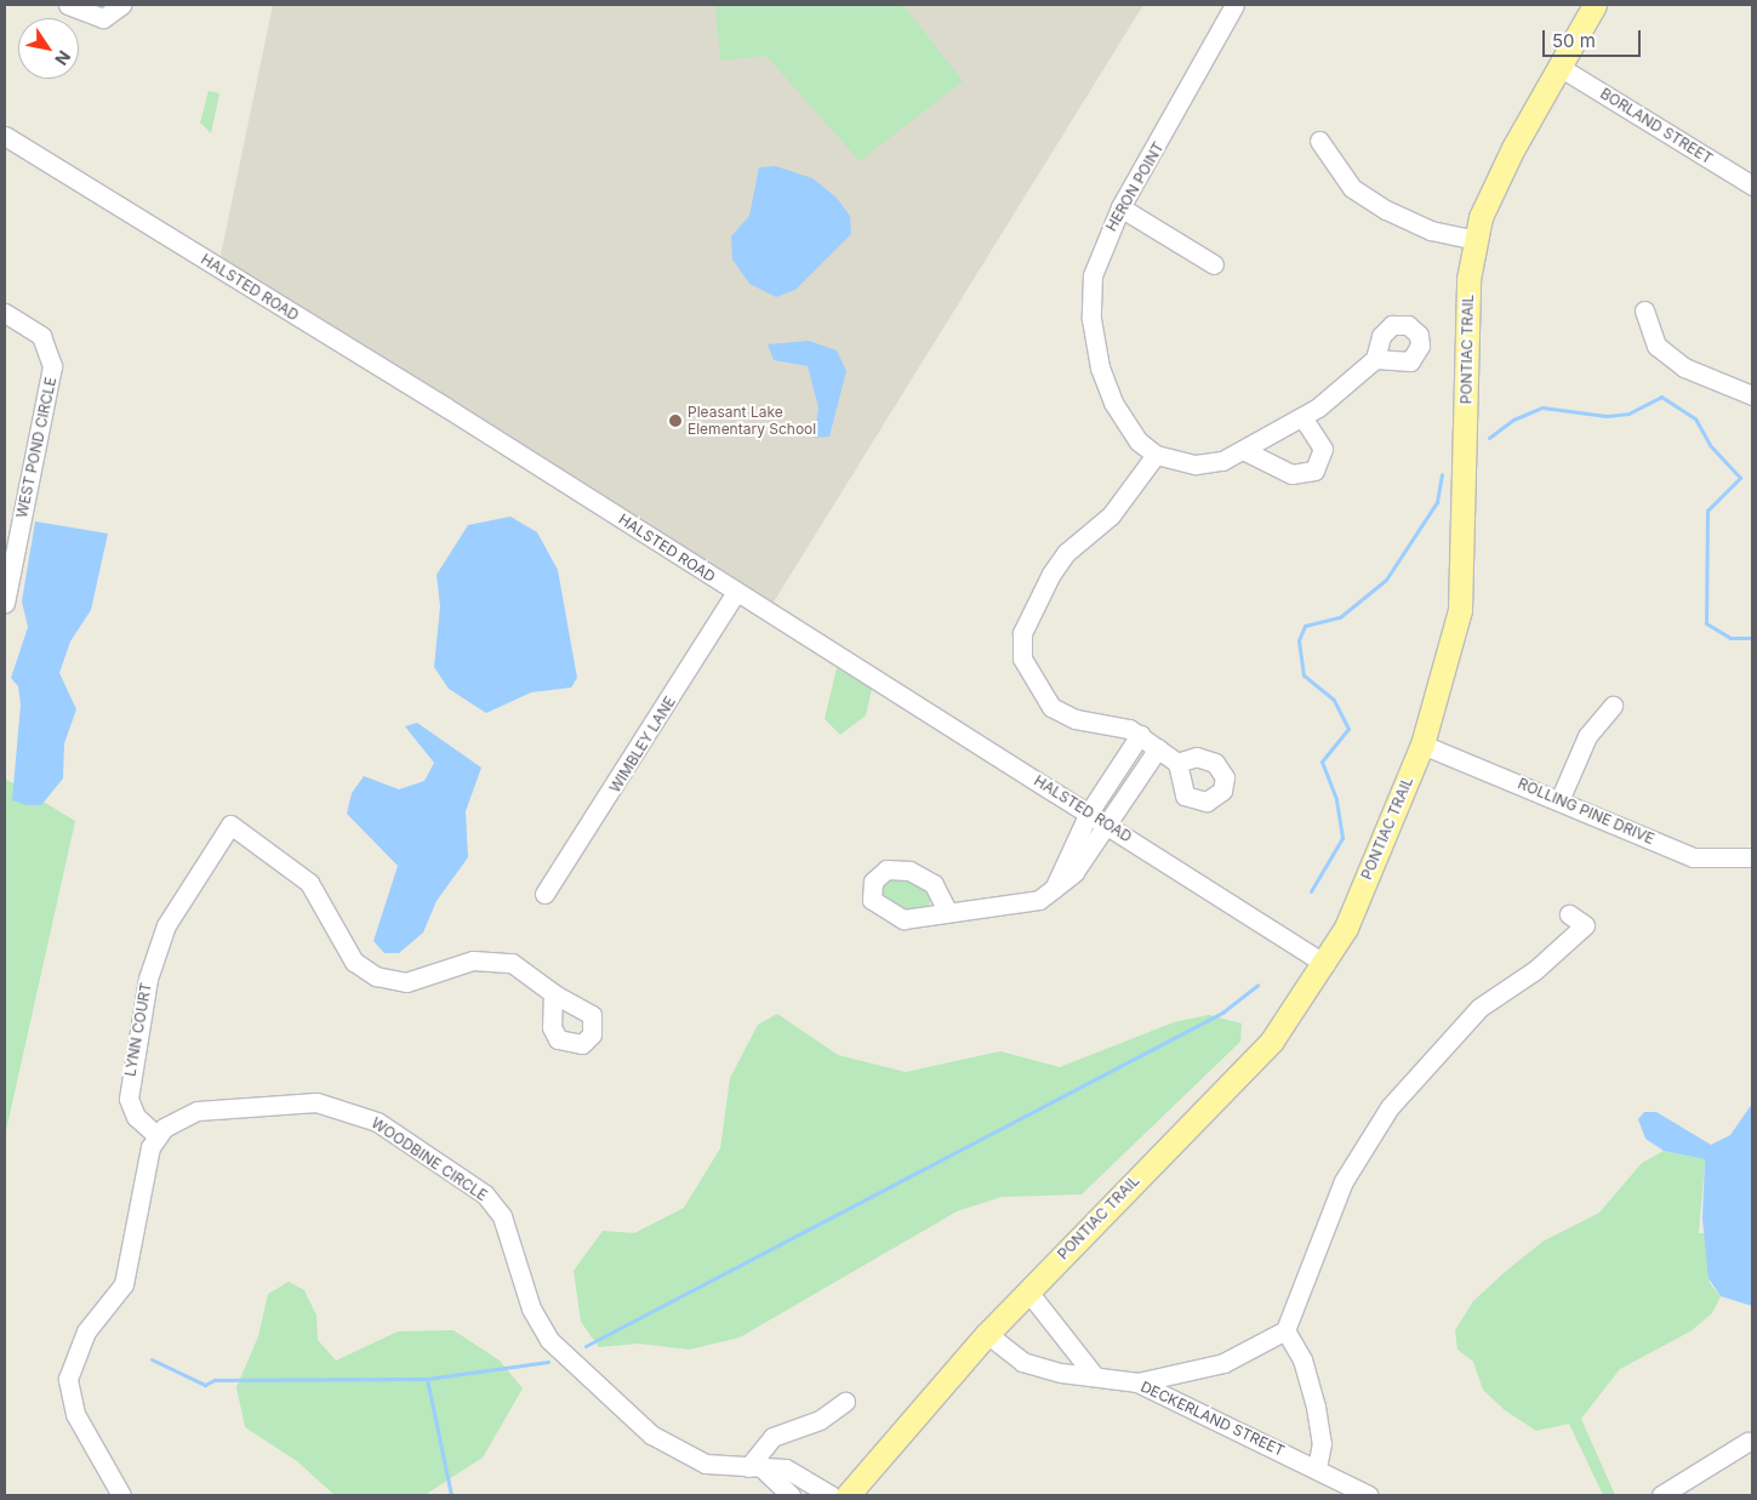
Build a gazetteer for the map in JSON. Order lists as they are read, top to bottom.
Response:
{
  "streets": {
    "main road": ["PONTIAC TRAIL"],
    "street": [
      "BORLAND STREET",
      "HERON POINT",
      "HALSTED ROAD",
      "WEST POND CIRCLE",
      "WIMBLEY LANE",
      "ROLLING PINE DRIVE",
      "LYNN COURT",
      "WOODBINE CIRCLE",
      "DECKERLAND STREET"
    ]
  },
  "crossings": [
    ["BORLAND STREET", "PONTIAC TRAIL"],
    ["HALSTED ROAD", "PONTIAC TRAIL"],
    ["HALSTED ROAD", "WIMBLEY LANE"],
    ["PONTIAC TRAIL", "ROLLING PINE DRIVE"],
    ["PONTIAC TRAIL", "DECKERLAND STREET"],
    ["LYNN COURT", "WOODBINE CIRCLE"]
  ],
  "places": ["Pleasant Lake Elementary School"],
  "scale_bar": "50 m",
  "north": "bottom right"
}
